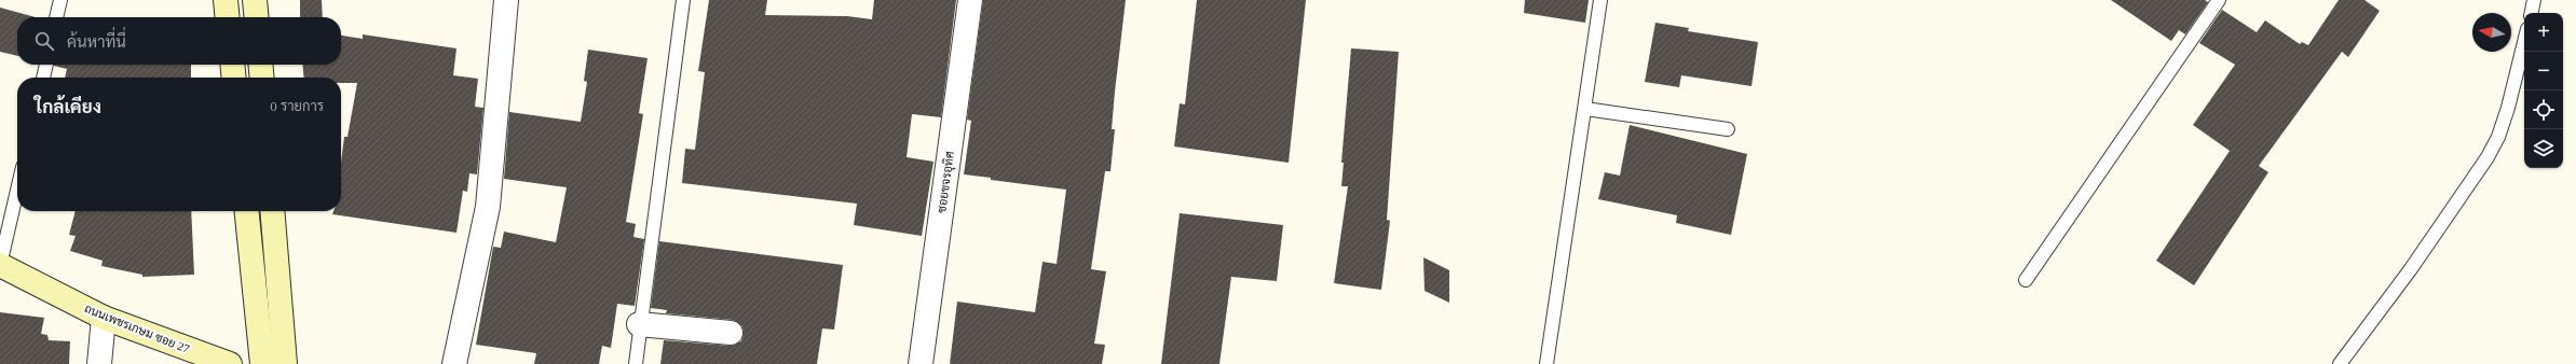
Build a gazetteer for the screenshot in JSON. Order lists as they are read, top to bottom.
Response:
{
  "streets": {
    "main road": ["ถนนเพชรเกษม ซอย 27"],
    "street": ["ซอยขจรอุทิศ"]
  },
  "north": "left",
  "page": {
    "map_buttons": ["+", "−"],
    "search": "ค้นหาที่นี่",
    "heading": ["ใกล้เคียง", "0 รายการ"]
  }
}
